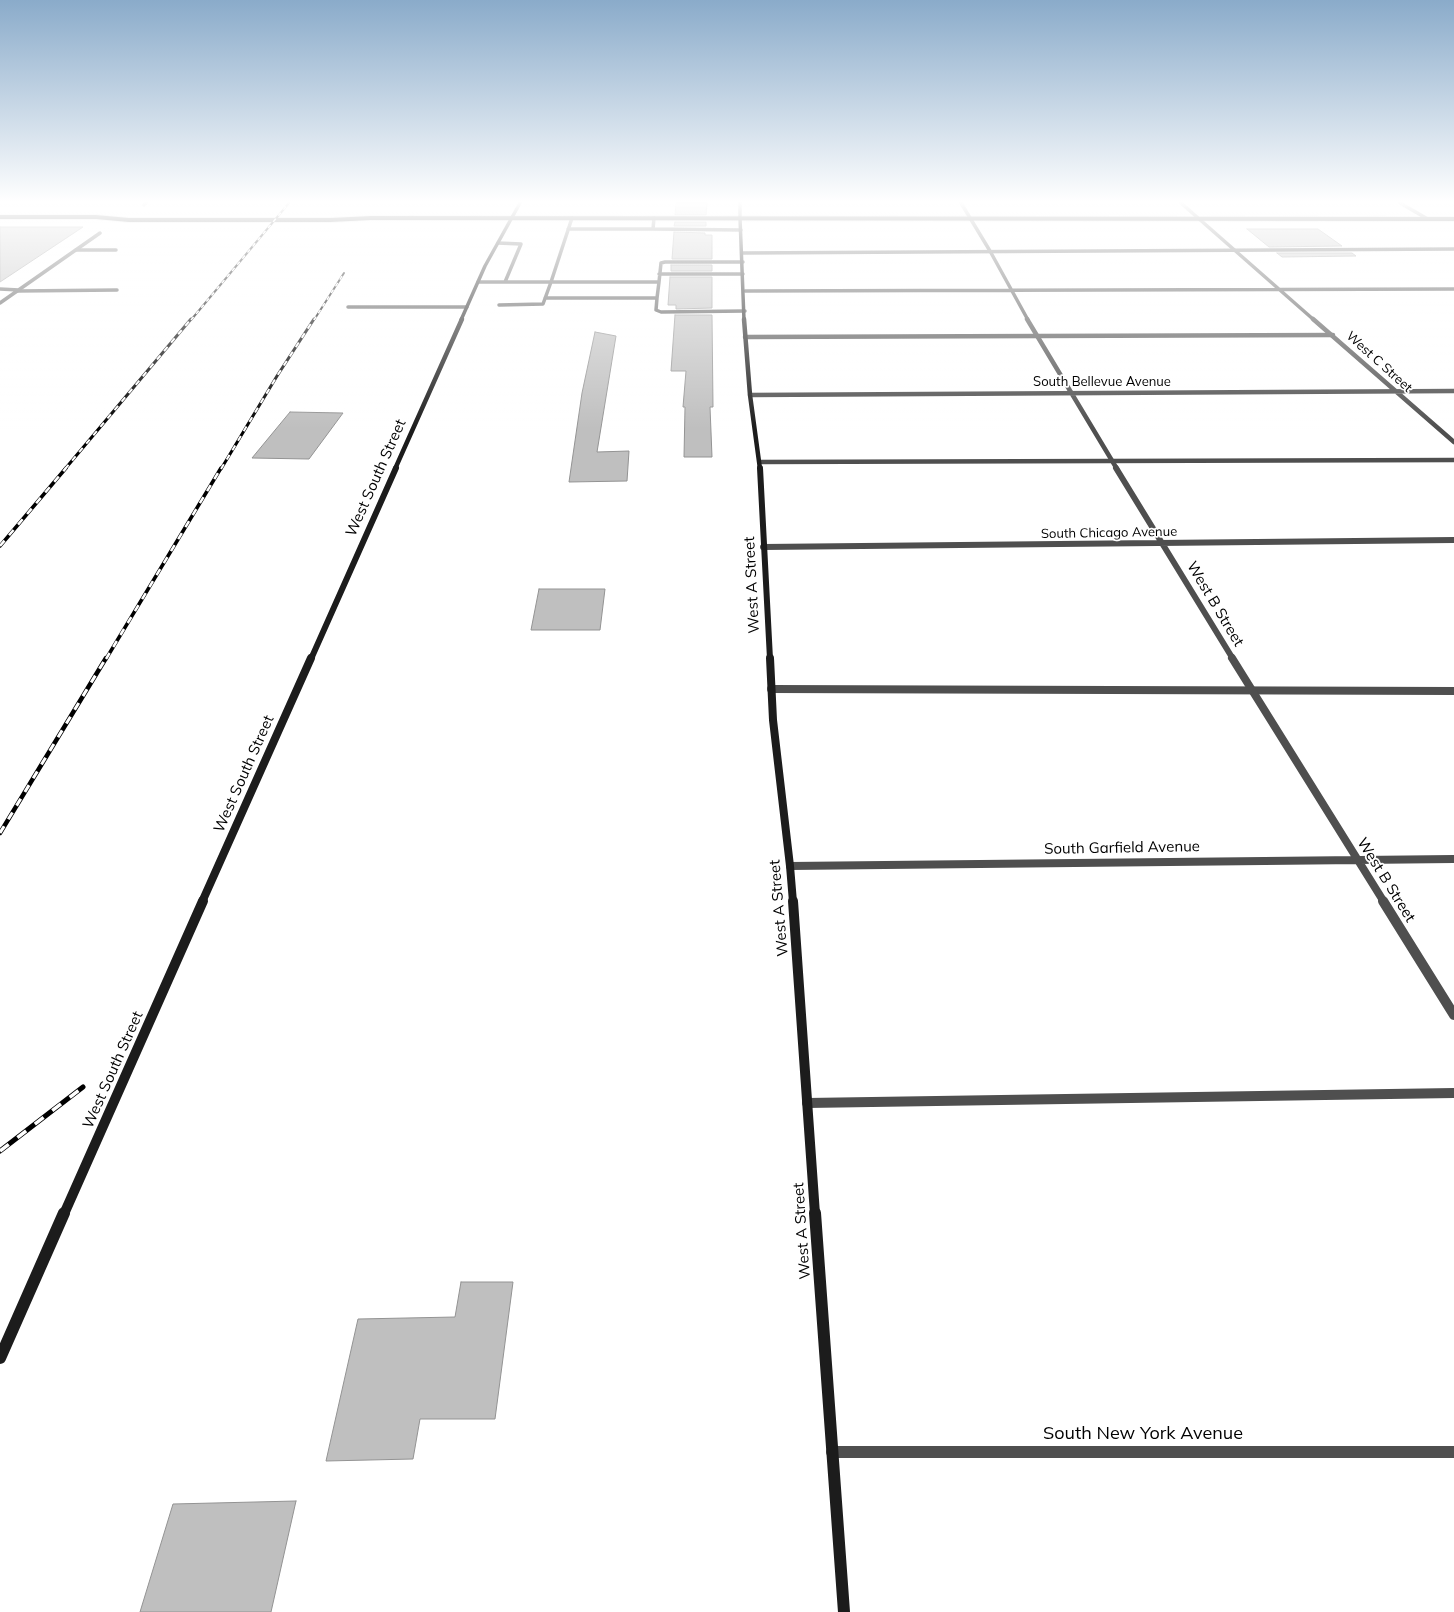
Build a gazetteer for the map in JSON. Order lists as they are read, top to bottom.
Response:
{
  "streets": {
    "street": [
      "West C Street",
      "South Bellevue Avenue",
      "West South Street",
      "South Chicago Avenue",
      "West A Street",
      "West B Street",
      "South Garfield Avenue",
      "South New York Avenue"
    ]
  },
  "crossings": [
    ["West C Street", "South Bellevue Avenue"],
    ["South Bellevue Avenue", "West A Street"],
    ["South Bellevue Avenue", "West B Street"],
    ["South Chicago Avenue", "West A Street"],
    ["South Chicago Avenue", "West B Street"],
    ["West A Street", "South Garfield Avenue"],
    ["West A Street", "South New York Avenue"],
    ["West B Street", "South Garfield Avenue"]
  ]
}
